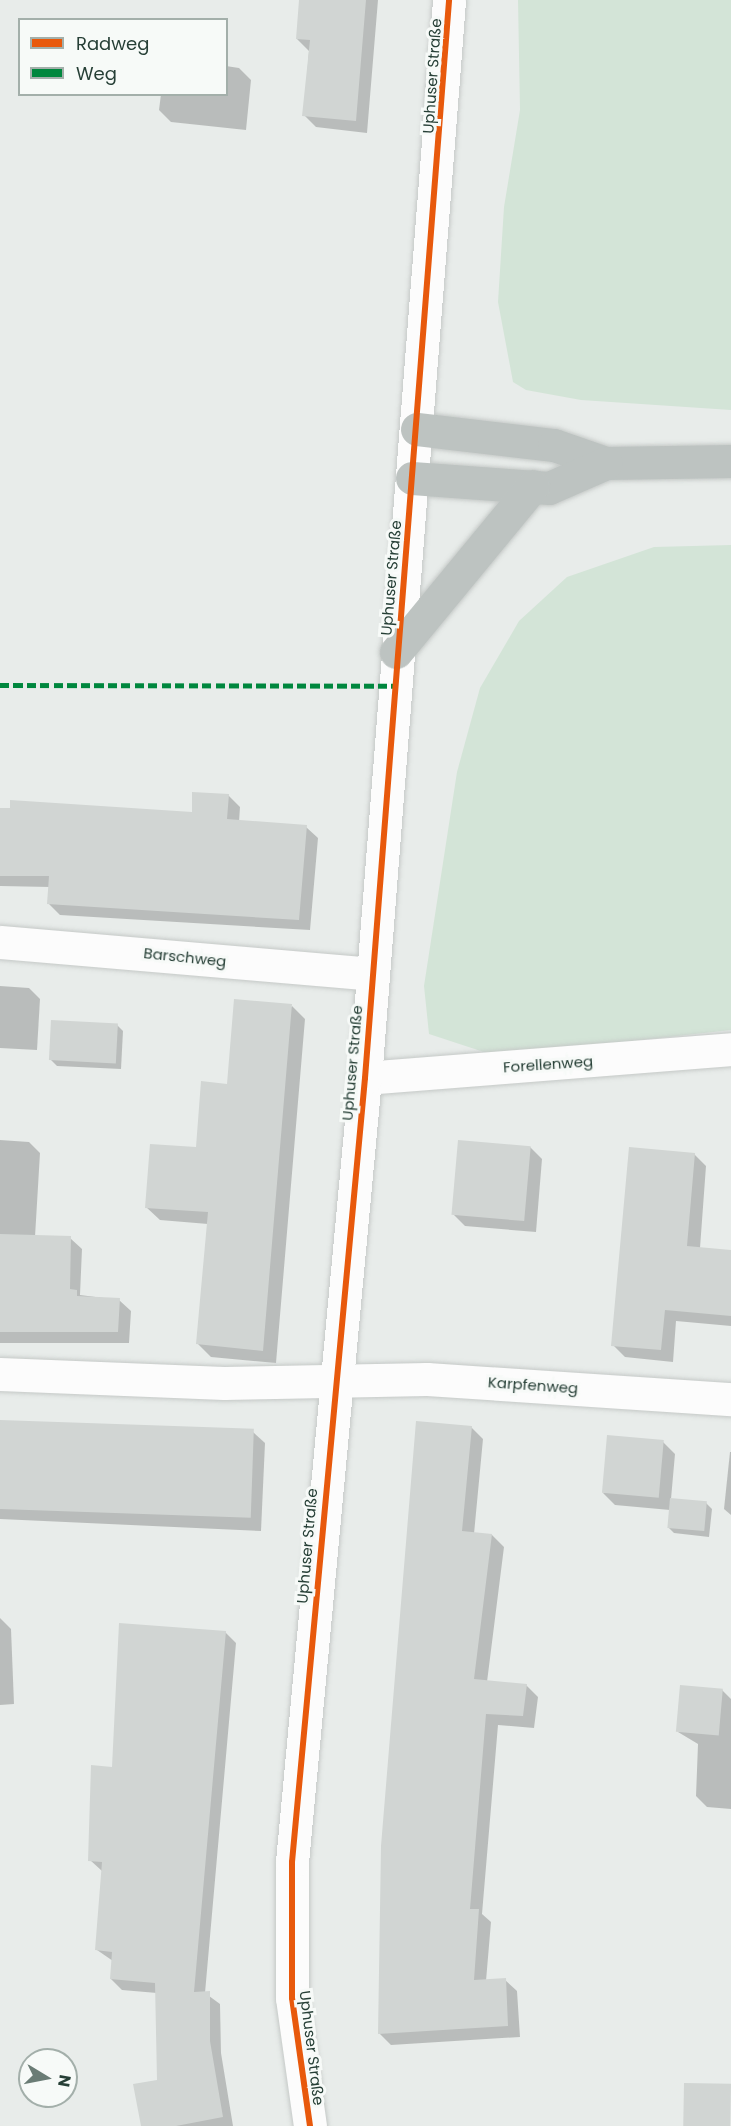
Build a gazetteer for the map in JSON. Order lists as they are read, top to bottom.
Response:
{
  "streets": {
    "street": [
      "Uphuser Straße",
      "Barschweg",
      "Forellenweg",
      "Karpfenweg"
    ]
  },
  "crossings": [
    ["Uphuser Straße", "Barschweg"],
    ["Uphuser Straße", "Forellenweg"],
    ["Uphuser Straße", "Karpfenweg"]
  ],
  "legend": ["Radweg", "Weg"],
  "north": "right"
}
